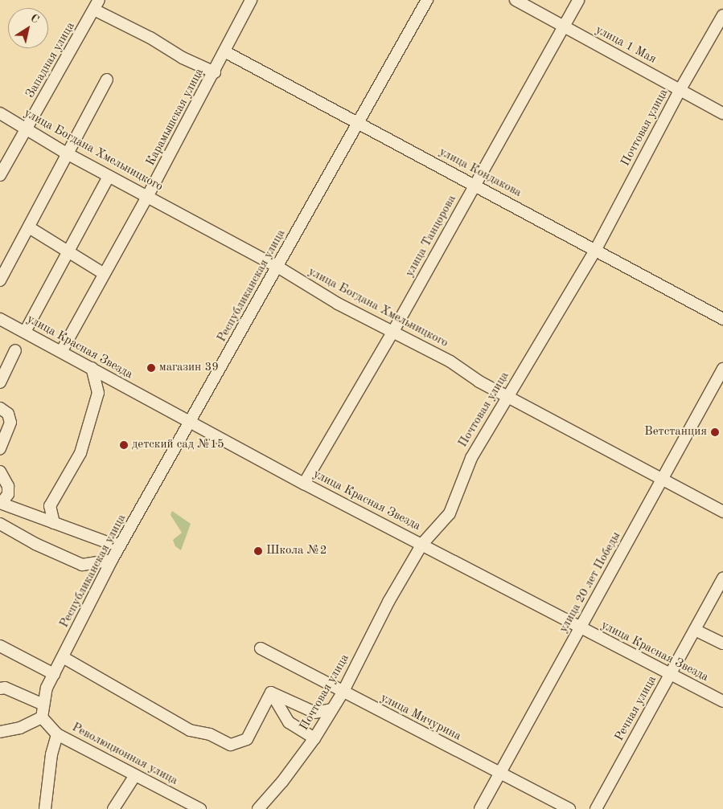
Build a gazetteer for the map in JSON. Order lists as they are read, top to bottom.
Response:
{
  "streets": {
    "street": [
      "улица 1 Мая",
      "Западная улица",
      "Карамышская улица",
      "Почтовая улица",
      "улица Богдана Хмельницкого",
      "улица Кондакова",
      "улица Танцорова",
      "Республиканская улица",
      "улица Красная Звезда",
      "улица 20 лет Победы",
      "Речная улица",
      "улица Мичурина",
      "Революционная улица"
    ]
  },
  "crossings": [
    ["улица 1 Мая", "Почтовая улица"],
    ["улица 1 Мая", "улица Танцорова"],
    ["Западная улица", "улица Богдана Хмельницкого"],
    ["Карамышская улица", "улица Богдана Хмельницкого"],
    ["Карамышская улица", "улица Кондакова"],
    ["Карамышская улица", "улица Красная Звезда"],
    ["Почтовая улица", "улица Богдана Хмельницкого"],
    ["Почтовая улица", "улица Кондакова"],
    ["Почтовая улица", "улица Красная Звезда"],
    ["Почтовая улица", "улица Мичурина"],
    ["улица Богдана Хмельницкого", "улица Танцорова"],
    ["улица Богдана Хмельницкого", "Республиканская улица"],
    ["улица Богдана Хмельницкого", "улица 20 лет Победы"],
    ["улица Кондакова", "улица Танцорова"],
    ["улица Кондакова", "Республиканская улица"],
    ["улица Танцорова", "улица Красная Звезда"],
    ["Республиканская улица", "улица Красная Звезда"],
    ["Республиканская улица", "Революционная улица"],
    ["улица Красная Звезда", "улица 20 лет Победы"],
    ["улица Красная Звезда", "Речная улица"],
    ["улица 20 лет Победы", "улица Мичурина"]
  ],
  "places": [
    "магазин 39",
    "Ветстанция",
    "детский сад №15",
    "Школа №2"
  ],
  "north": "top right"
}
